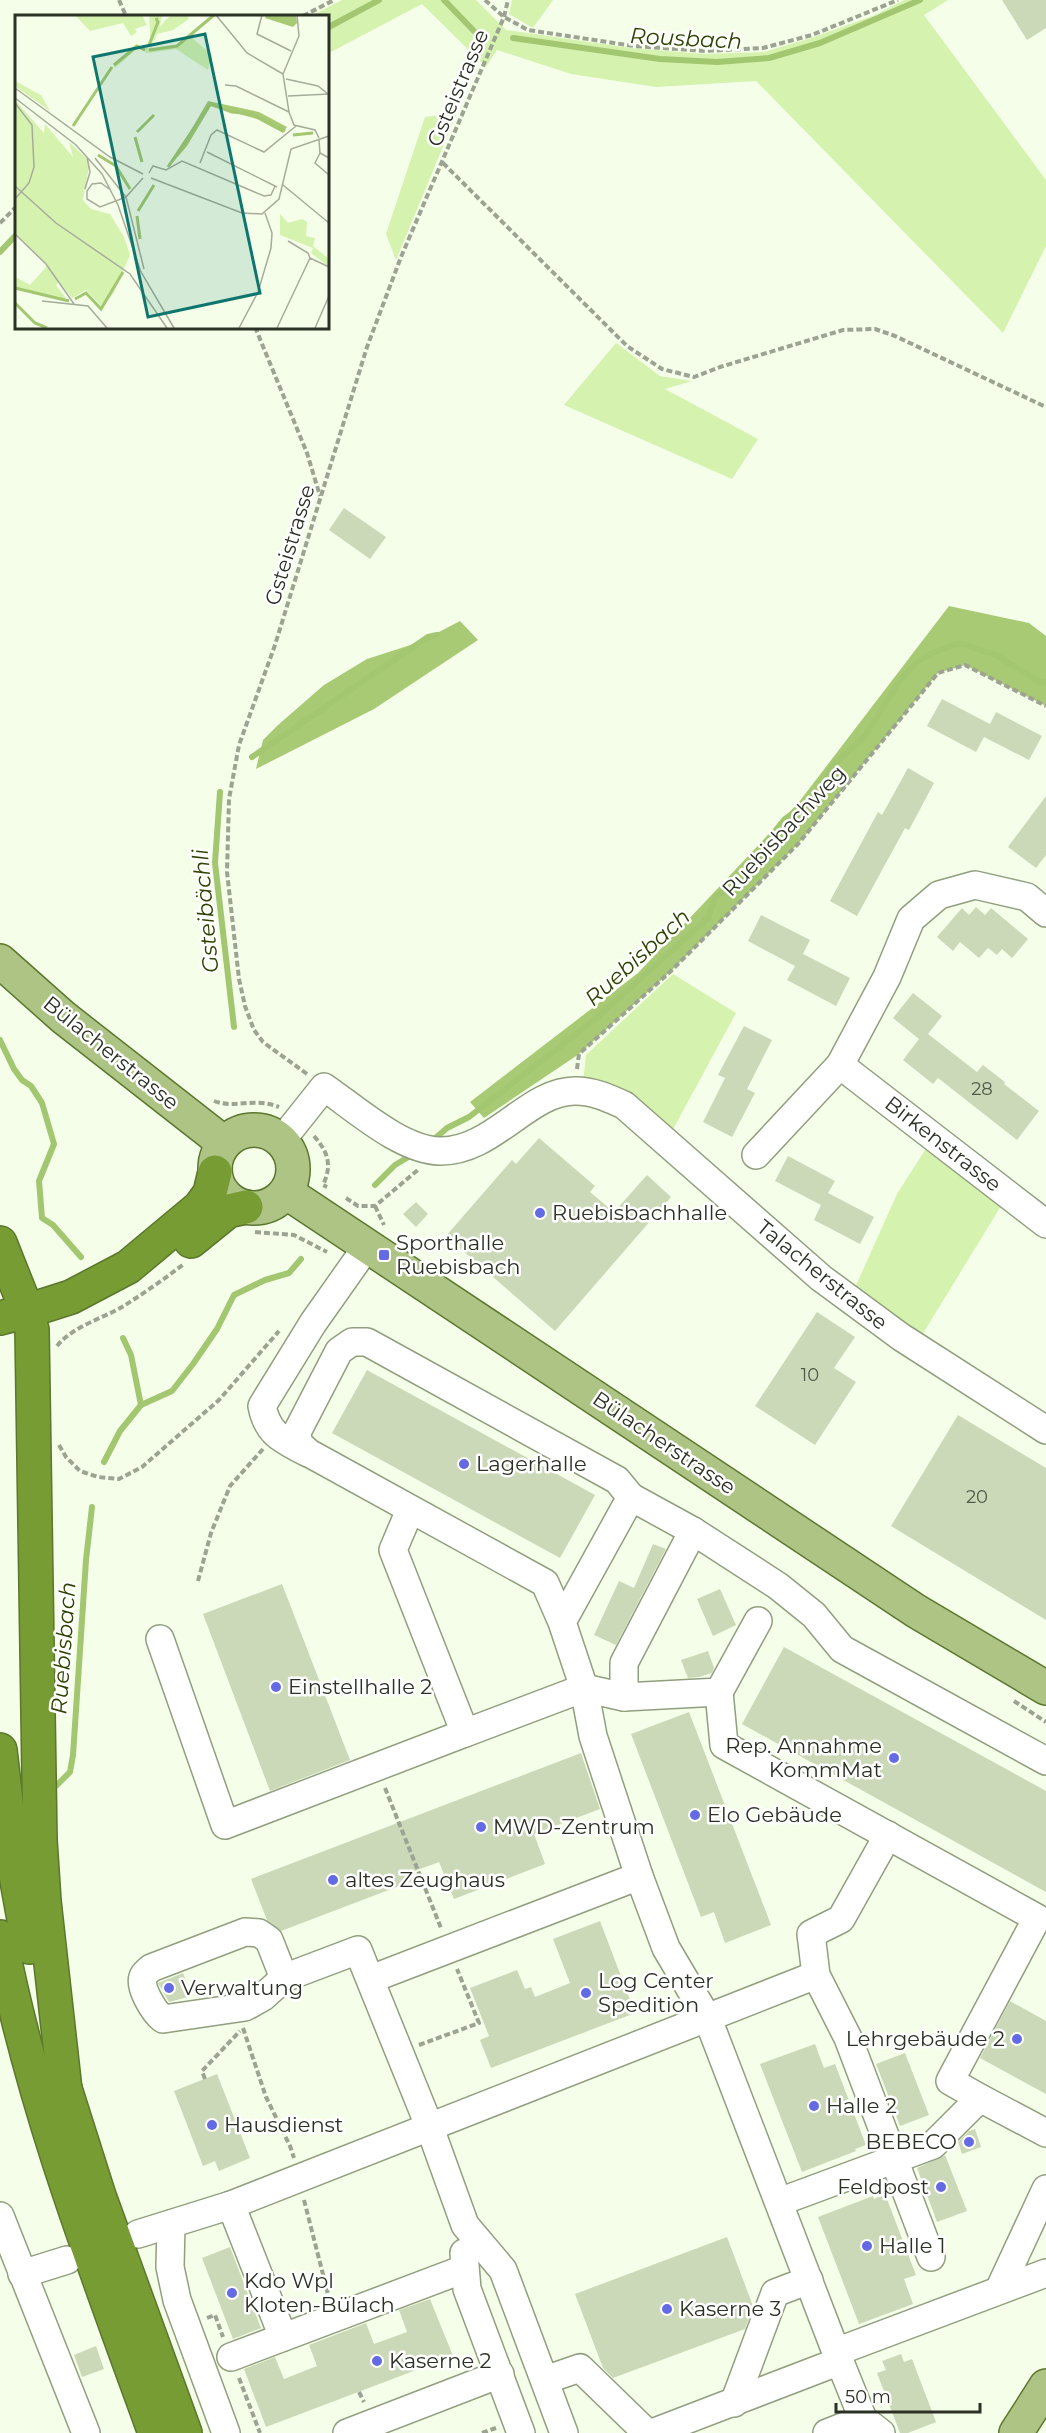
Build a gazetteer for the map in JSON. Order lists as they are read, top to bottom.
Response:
{
  "streets": {
    "main road": ["Bülacherstrasse"],
    "street": ["Birkenstrasse", "Talacherstrasse"],
    "path": ["Gsteistrasse", "Ruebisbachweg"]
  },
  "crossings": [
    ["Gsteistrasse", "Talacherstrasse"],
    ["Ruebisbachweg", "Talacherstrasse"]
  ],
  "water": ["Rousbach", "Gsteibächli", "Ruebisbach"],
  "places": {
    "other": [
      "Ruebisbachhalle",
      "Lagerhalle",
      "Einstellhalle 2",
      "Rep. Annahme KommMat",
      "Elo Gebäude",
      "MWD-Zentrum",
      "altes Zeughaus",
      "Verwaltung",
      "Log Center Spedition",
      "Lehrgebäude 2",
      "Halle 2",
      "Hausdienst",
      "BEBECO",
      "Feldpost",
      "Halle 1",
      "Kdo Wpl Kloten-Bülach",
      "Kaserne 3",
      "Kaserne 2"
    ],
    "transit": ["Sporthalle Ruebisbach"]
  },
  "house_numbers": ["28", "10", "20"],
  "scale_bar": "50 m"
}
